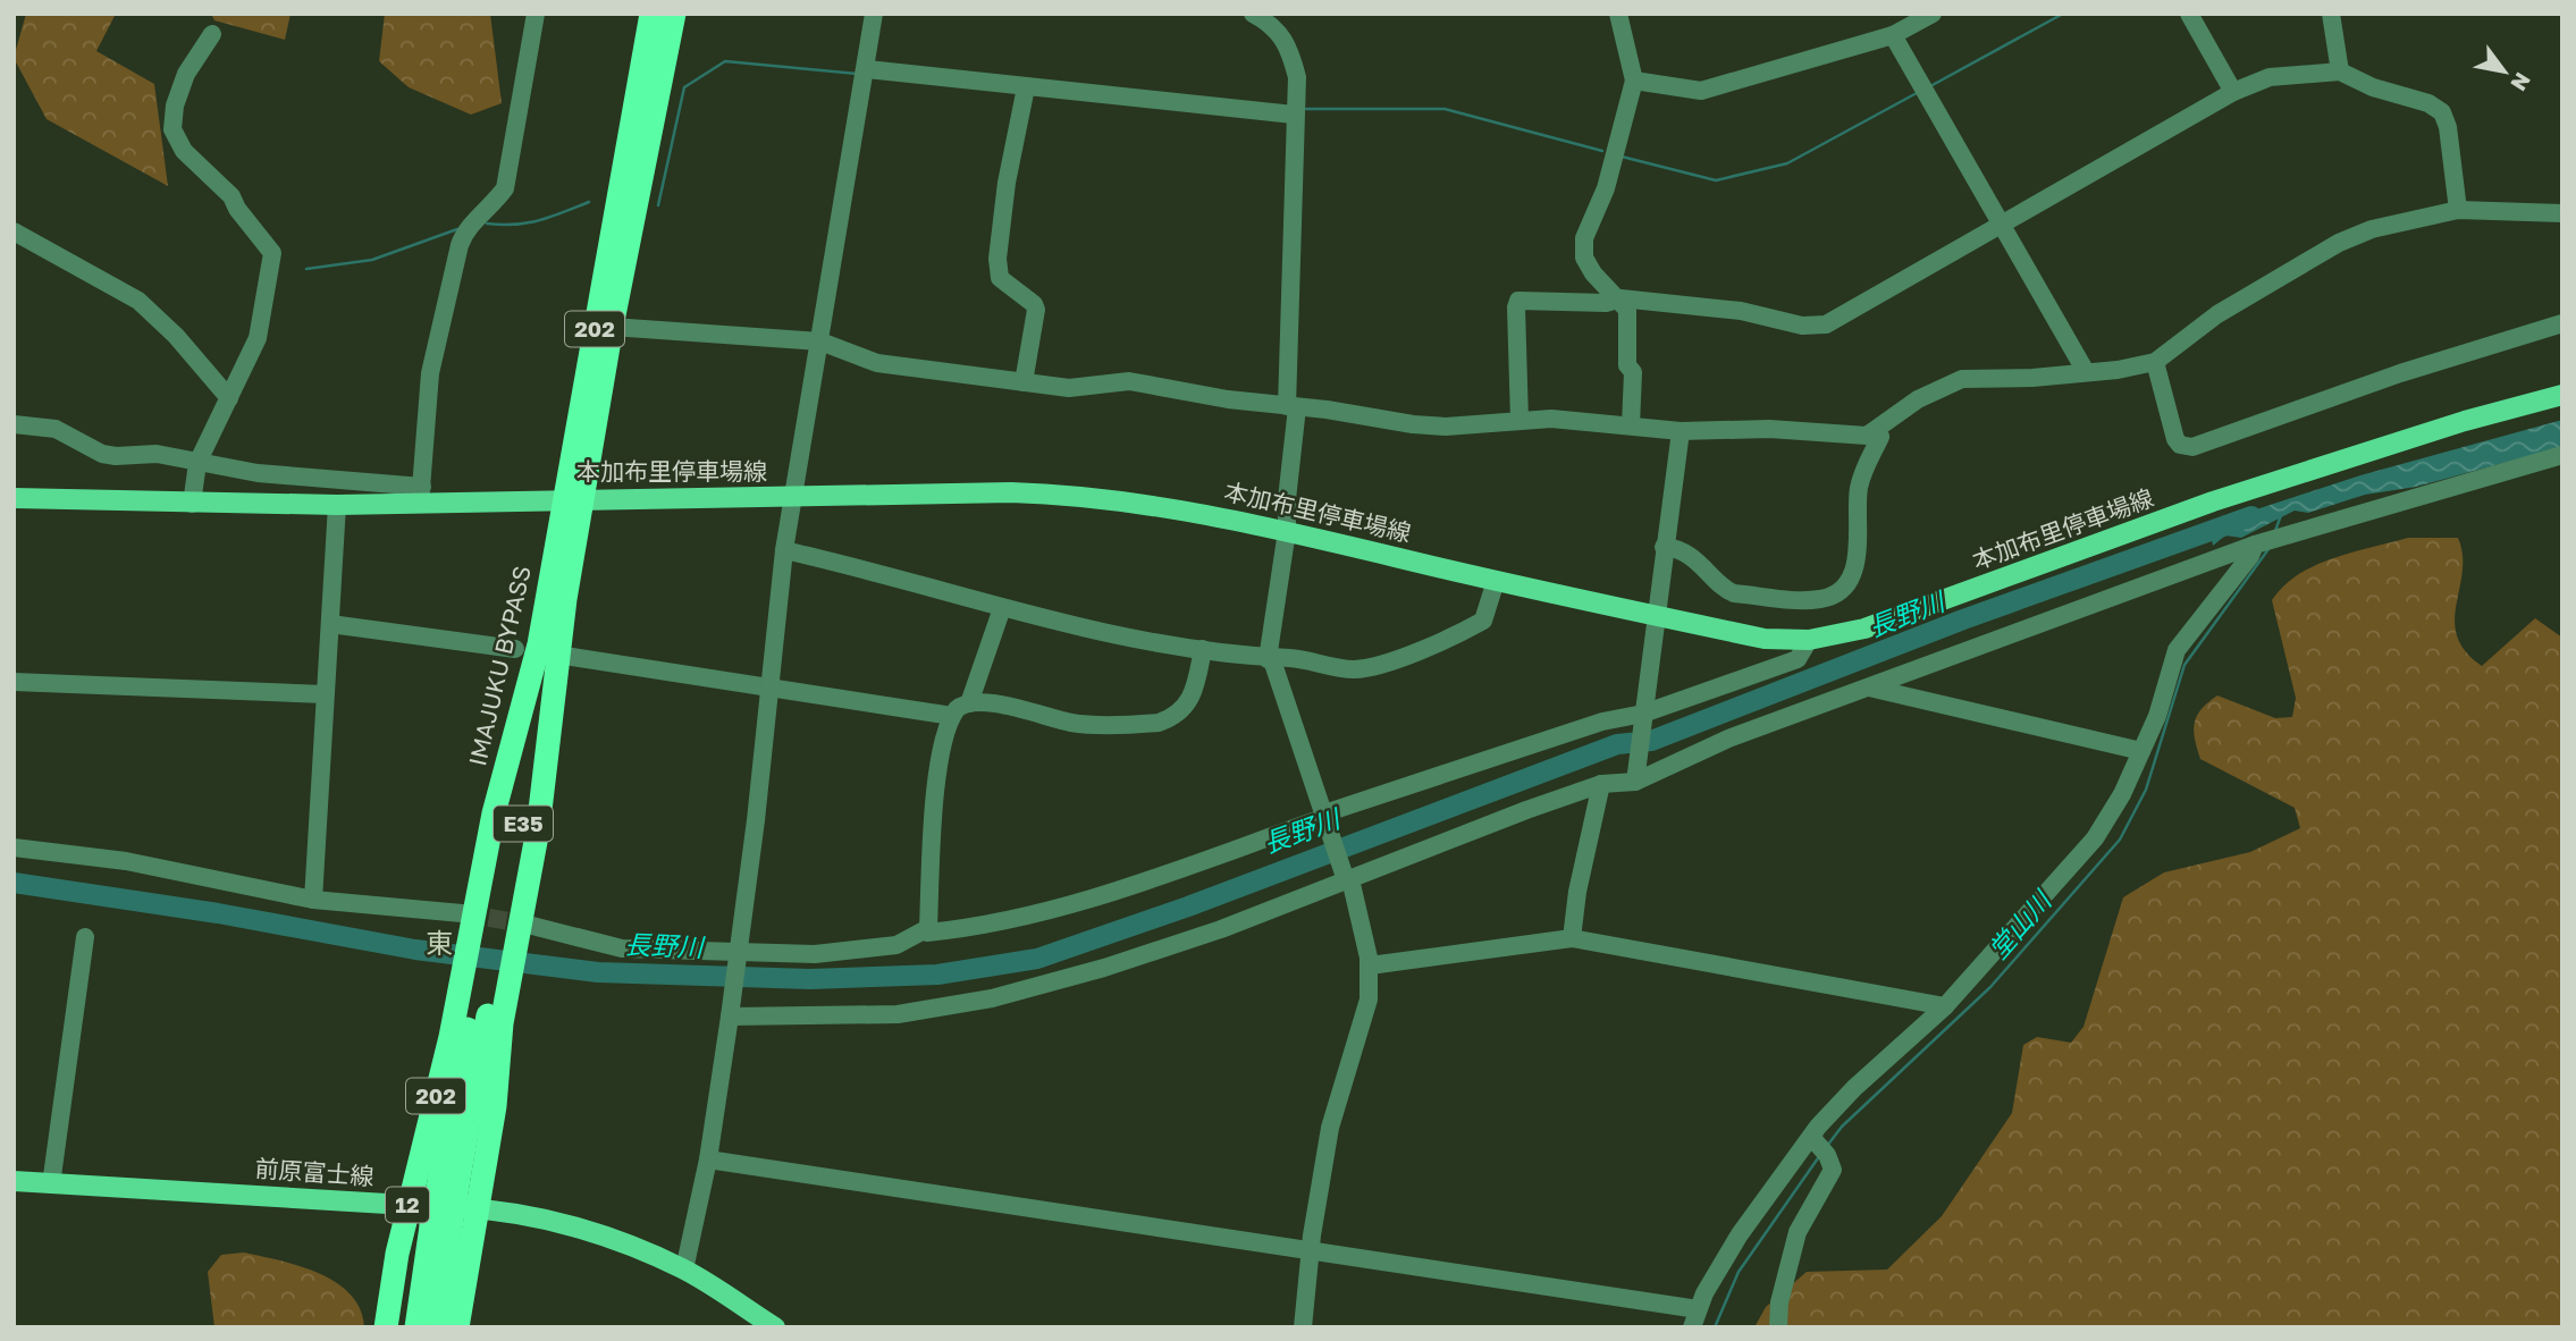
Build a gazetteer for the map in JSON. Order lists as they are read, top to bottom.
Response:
{
  "streets": {
    "highway": ["202", "IMAJUKU BYPASS", "E35"],
    "main road": ["本加布里停車場線", "前原富士線", "12"]
  },
  "crossings": [
    ["本加布里停車場線", "IMAJUKU BYPASS"],
    ["IMAJUKU BYPASS", "E35"],
    ["IMAJUKU BYPASS", "前原富士線"]
  ],
  "districts": ["東"],
  "water": ["長野川", "堂山川"],
  "north": "bottom right"
}
